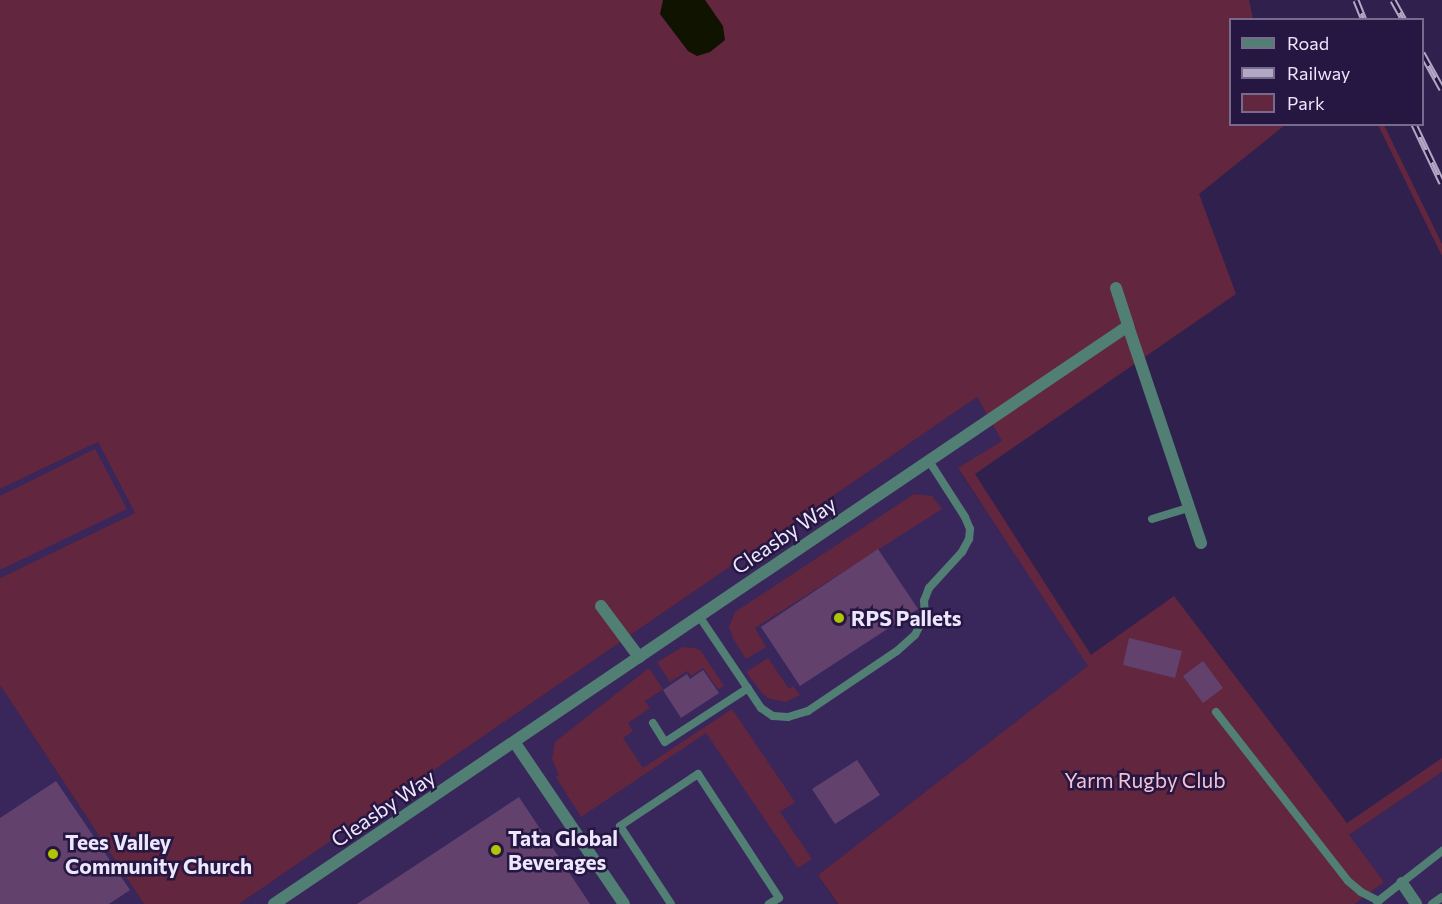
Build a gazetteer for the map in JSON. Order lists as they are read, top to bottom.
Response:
{
  "streets": {
    "street": ["Cleasby Way"]
  },
  "parks": ["Yarm Rugby Club"],
  "places": ["RPS Pallets", "Tata Global Beverages", "Tees Valley Community Church"],
  "legend": ["Road", "Railway", "Park"]
}
